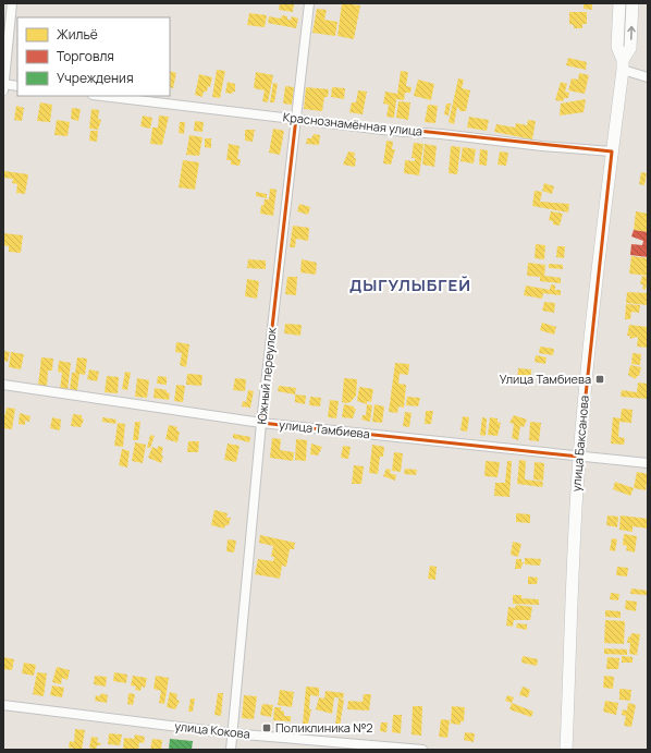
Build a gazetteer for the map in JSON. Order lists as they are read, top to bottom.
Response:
{
  "streets": {
    "main road": ["улица Баксанова"],
    "street": [
      "Краснознамённая улица",
      "Южный переулок",
      "улица Тамбиева",
      "улица Кокова"
    ]
  },
  "crossings": [
    ["Краснознамённая улица", "Южный переулок"],
    ["Краснознамённая улица", "улица Баксанова"],
    ["Южный переулок", "улица Тамбиева"],
    ["Южный переулок", "улица Кокова"],
    ["улица Тамбиева", "улица Баксанова"]
  ],
  "districts": ["ДЫГУЛЫБГЕЙ"],
  "places": {
    "transit": ["Улица Тамбиева", "Поликлиника №2"]
  },
  "legend": ["Жильё", "Торговля", "Учреждения"]
}
